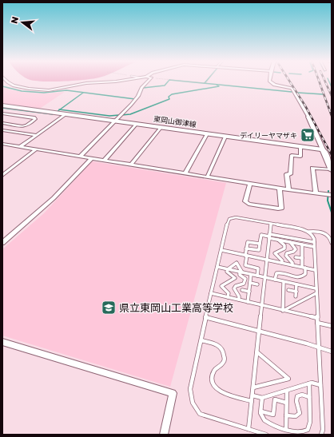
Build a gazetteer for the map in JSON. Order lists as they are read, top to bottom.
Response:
{
  "streets": {
    "main road": ["東岡山御津線"]
  },
  "places": {
    "supermarket": ["デイリーヤマザキ"],
    "school or university": ["県立東岡山工業高等学校"]
  },
  "north": "left"
}
